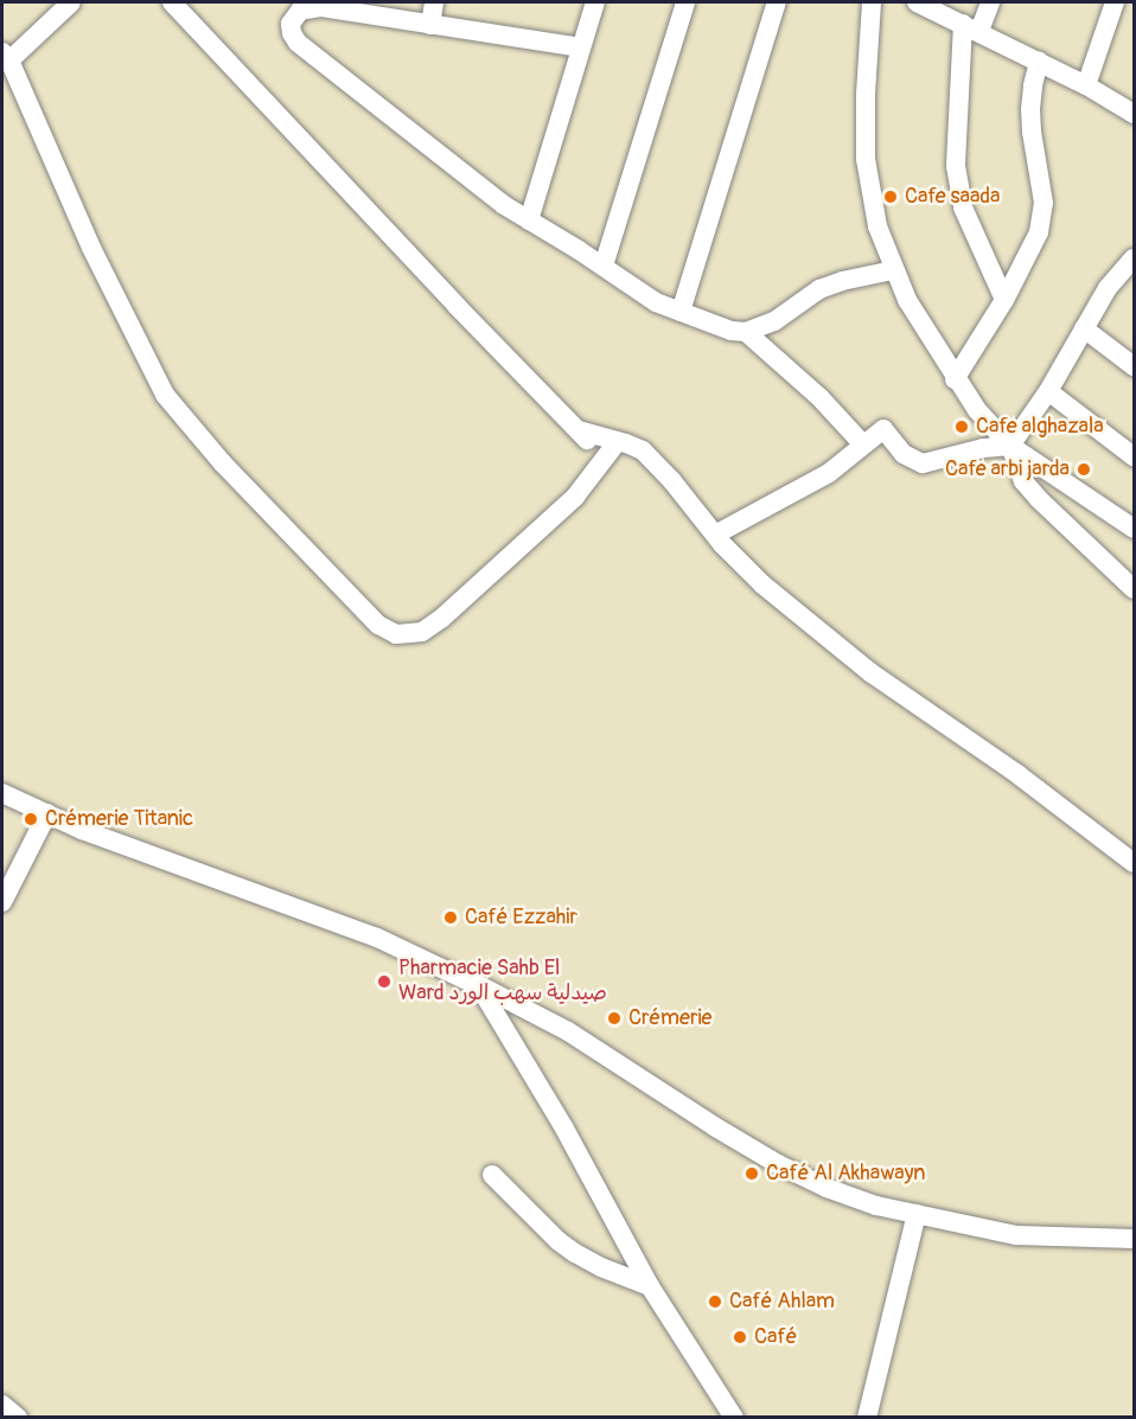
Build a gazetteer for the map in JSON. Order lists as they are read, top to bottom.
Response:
{
  "places": [
    "Cafe saada",
    "Cafe alghazala",
    "Cafe arbi jarda",
    "Crémerie Titanic",
    "Café Ezzahir",
    "Pharmacie Sahb El Ward صيدلية سهب الورد",
    "Crémerie",
    "Café Al Akhawayn",
    "Café Ahlam",
    "Café"
  ]
}
